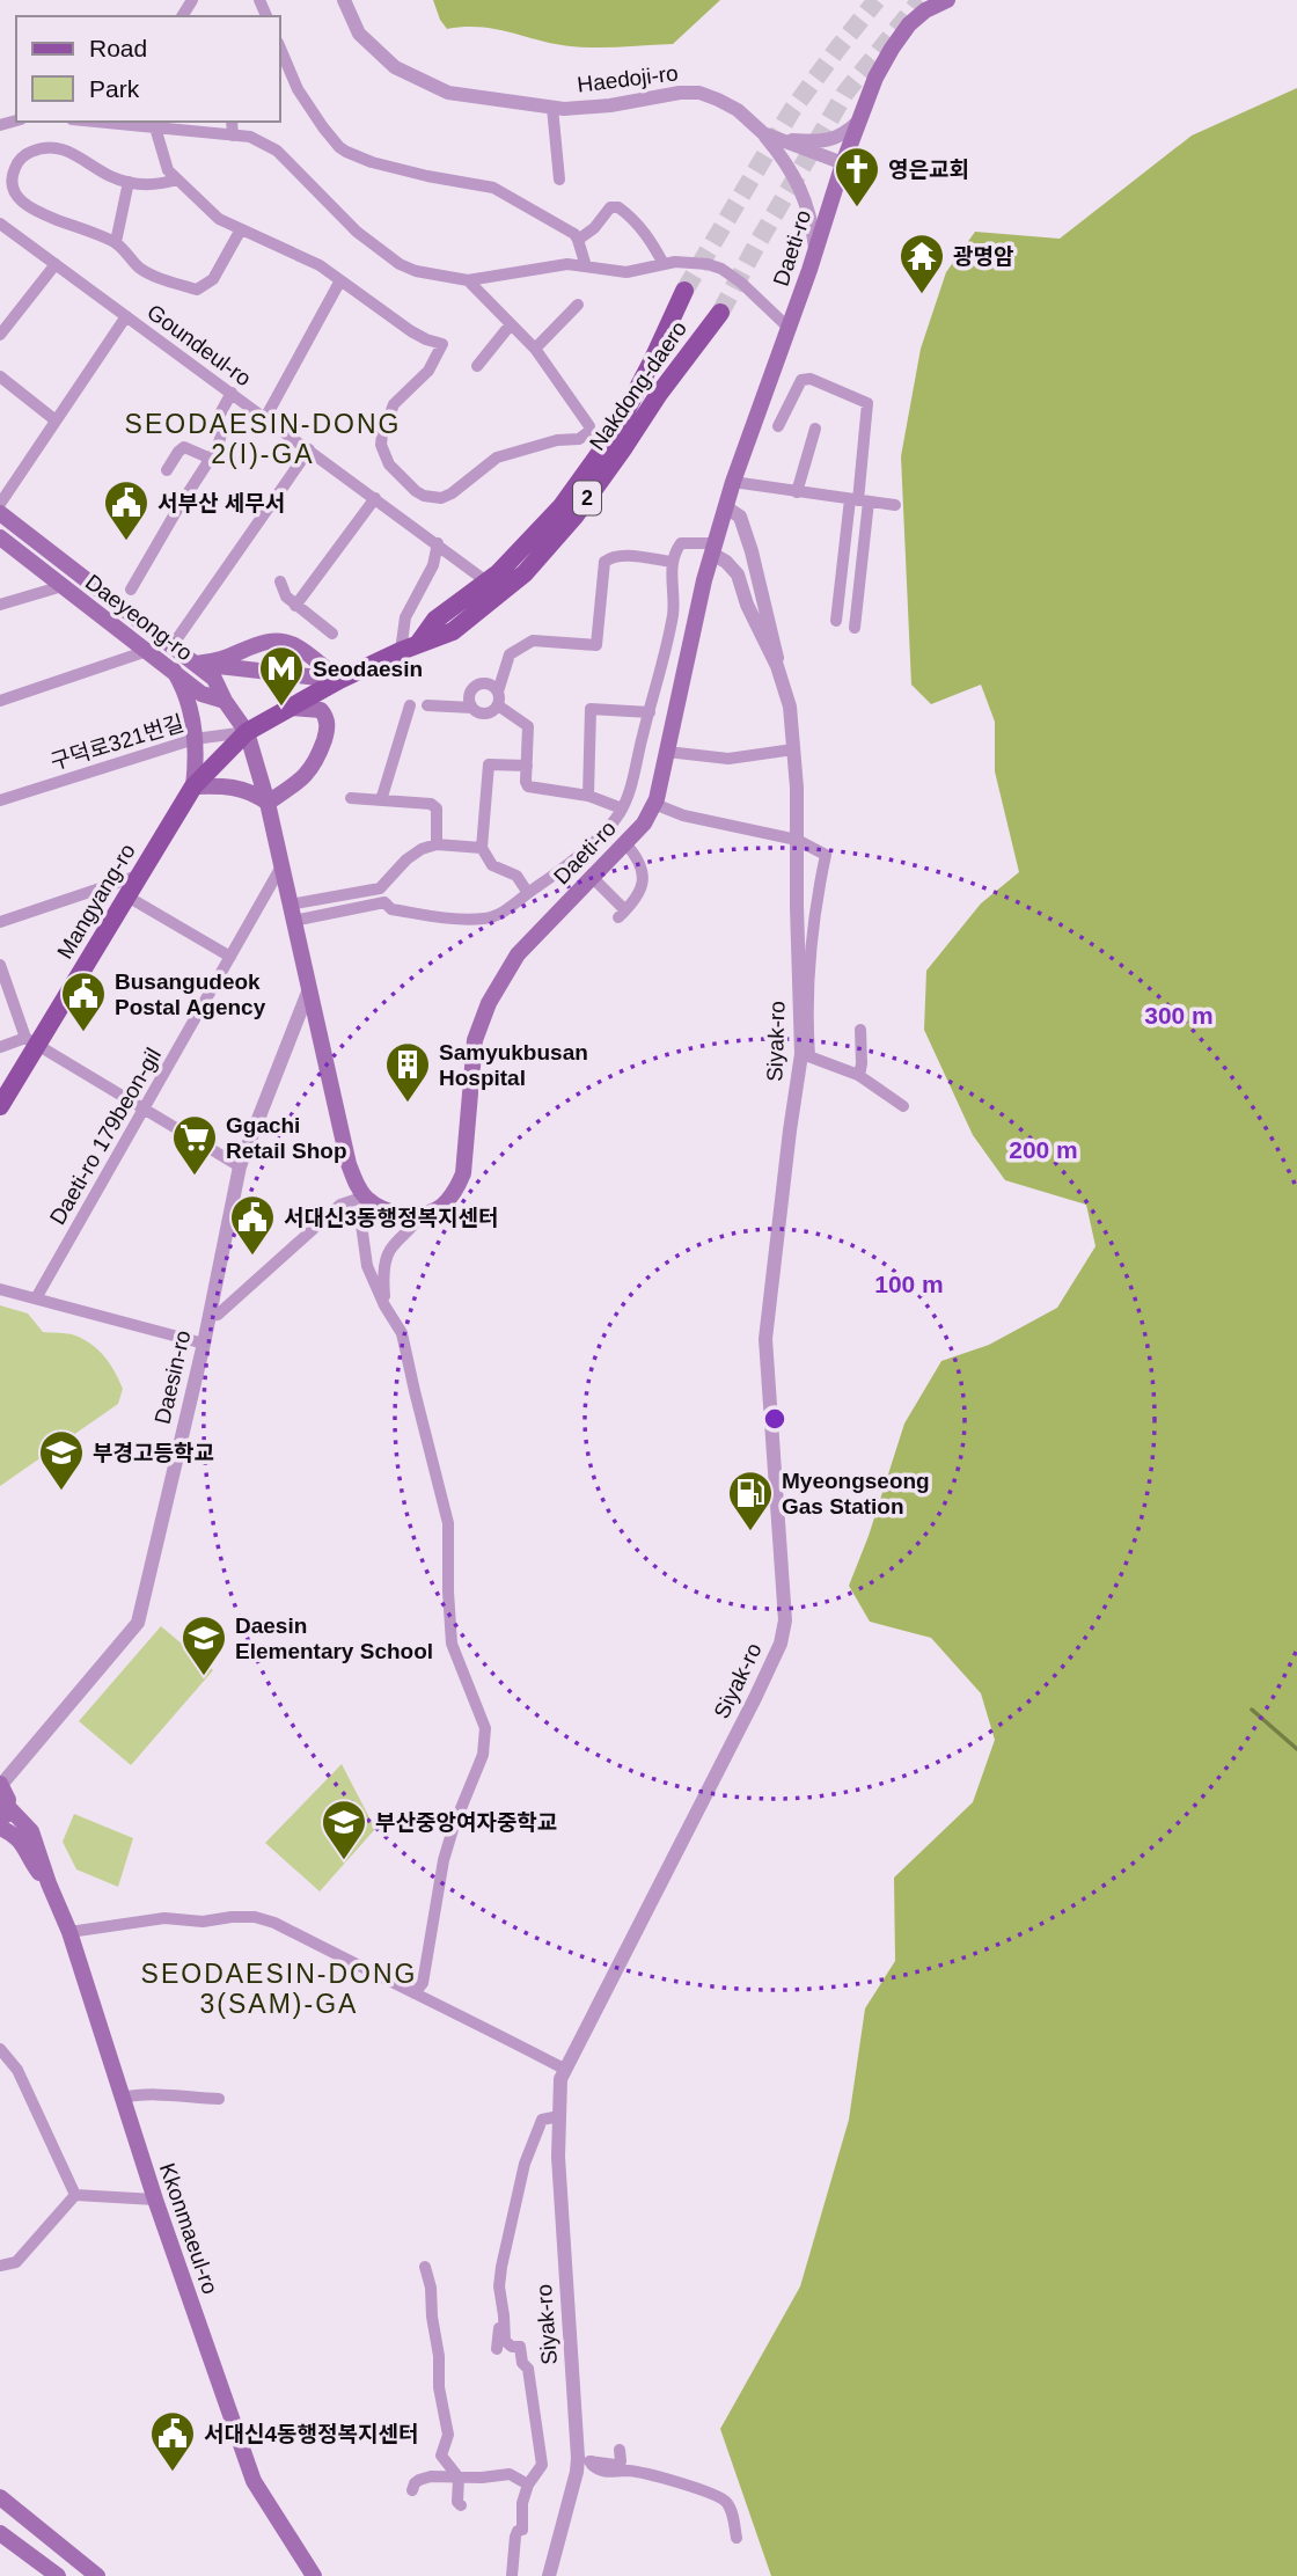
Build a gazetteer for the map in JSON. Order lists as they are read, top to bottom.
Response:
{
  "streets": {
    "main road": [
      "Daeti-ro",
      "Nakdong-daero",
      "2",
      "Daeyeong-ro",
      "Mangyang-ro",
      "Kkonmaeul-ro"
    ],
    "street": [
      "Haedoji-ro",
      "Goundeul-ro",
      "구덕로321번길",
      "Siyak-ro",
      "Daeti-ro 179beon-gil",
      "Daesin-ro"
    ]
  },
  "crossings": [
    ["Haedoji-ro", "Daeti-ro"],
    ["Daeti-ro", "Siyak-ro"],
    ["Goundeul-ro", "Nakdong-daero"],
    ["Nakdong-daero", "Daeyeong-ro"],
    ["Nakdong-daero", "구덕로321번길"],
    ["Nakdong-daero", "Mangyang-ro"],
    ["Daeyeong-ro", "구덕로321번길"],
    ["Daeyeong-ro", "Mangyang-ro"],
    ["구덕로321번길", "Mangyang-ro"],
    ["Daesin-ro", "Kkonmaeul-ro"]
  ],
  "districts": ["SEODAESIN-DONG 2(I)-GA", "SEODAESIN-DONG 3(SAM)-GA"],
  "places": {
    "church": ["영은교회"],
    "temple": ["광명암"],
    "public building": [
      "서부산 세무서",
      "Busangudeok Postal Agency",
      "서대신3동행정복지센터",
      "서대신4동행정복지센터"
    ],
    "metro station": ["Seodaesin"],
    "building": ["Samyukbusan Hospital"],
    "supermarket": ["Ggachi Retail Shop"],
    "school or university": ["부경고등학교", "Daesin Elementary School", "부산중앙여자중학교"],
    "fuel station": ["Myeongseong Gas Station"]
  },
  "legend": ["Road", "Park"],
  "rings": ["300 m", "200 m", "100 m"]
}
